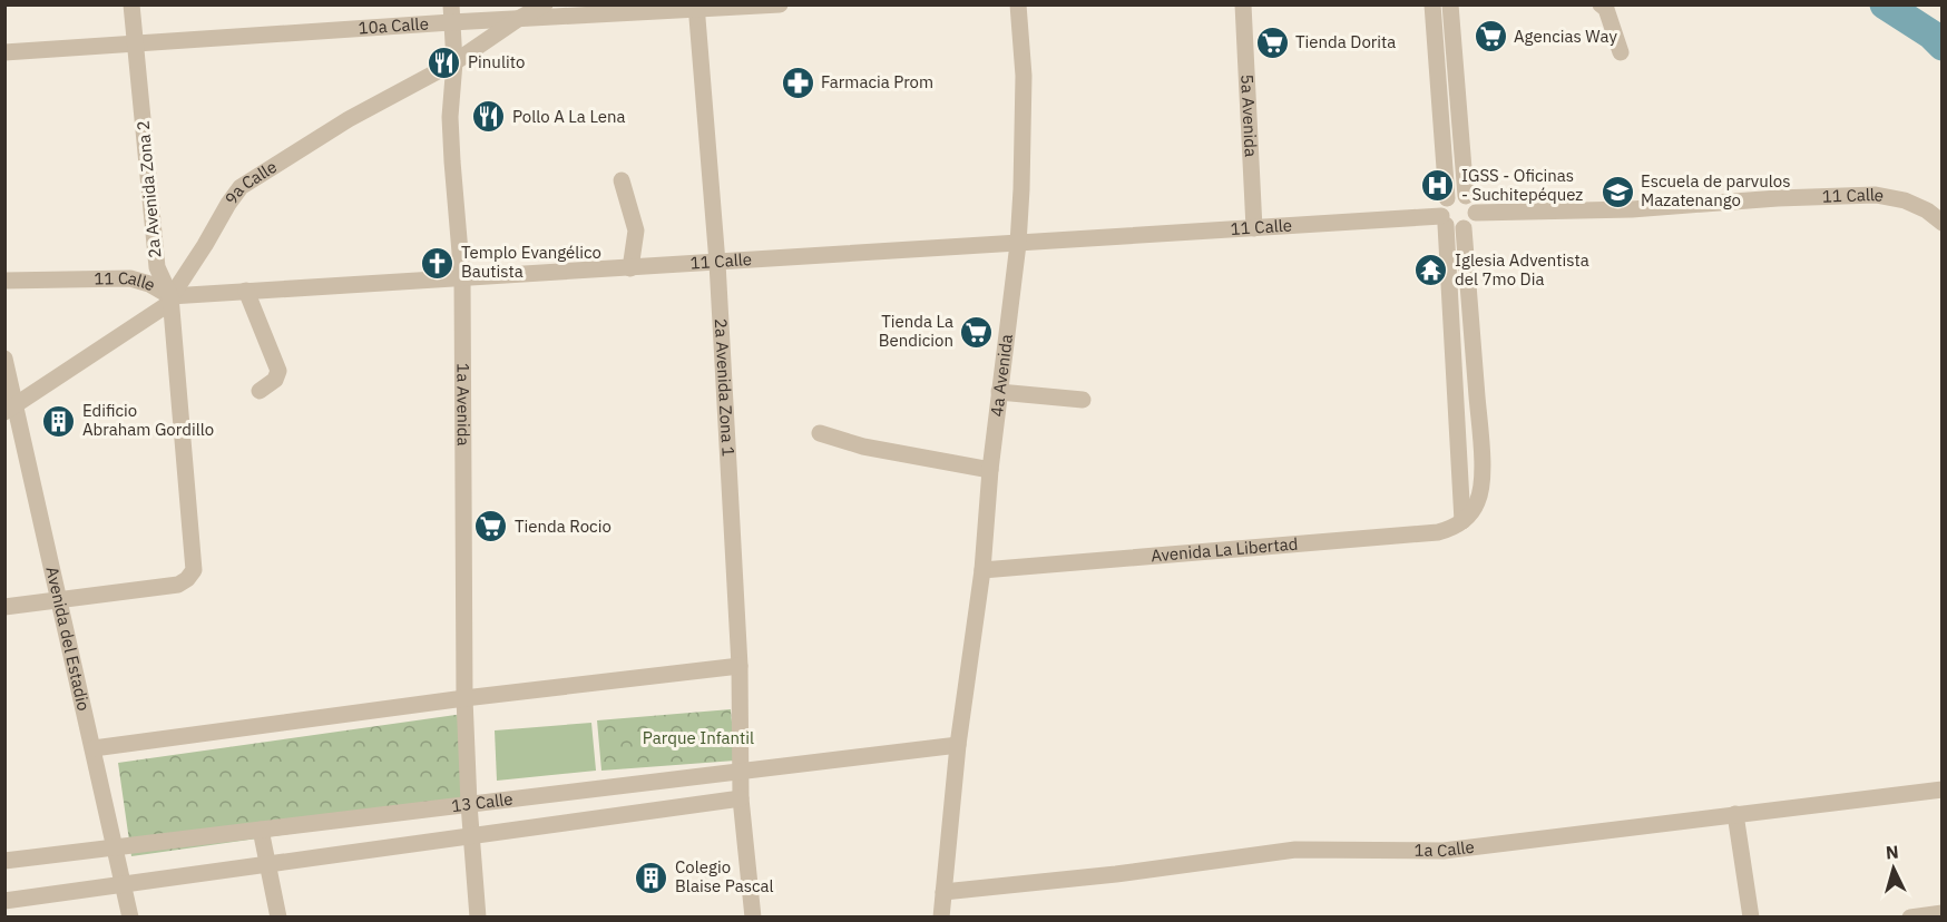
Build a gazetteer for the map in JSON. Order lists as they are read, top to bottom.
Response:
{
  "streets": {
    "street": [
      "10a Calle",
      "5a Avenida",
      "9a Calle",
      "2a Avenida Zona 2",
      "11 Calle",
      "4a Avenida",
      "2a Avenida Zona 1",
      "1a Avenida",
      "Avenida La Libertad",
      "Avenida del Estadio",
      "13 Calle",
      "1a Calle"
    ]
  },
  "crossings": [
    ["10a Calle", "9a Calle"],
    ["10a Calle", "2a Avenida Zona 2"],
    ["10a Calle", "2a Avenida Zona 1"],
    ["10a Calle", "1a Avenida"],
    ["5a Avenida", "11 Calle"],
    ["9a Calle", "2a Avenida Zona 2"],
    ["9a Calle", "11 Calle"],
    ["9a Calle", "1a Avenida"],
    ["9a Calle", "Avenida del Estadio"],
    ["2a Avenida Zona 2", "11 Calle"],
    ["2a Avenida Zona 2", "Avenida del Estadio"],
    ["11 Calle", "4a Avenida"],
    ["11 Calle", "2a Avenida Zona 1"],
    ["11 Calle", "1a Avenida"],
    ["4a Avenida", "Avenida La Libertad"],
    ["4a Avenida", "13 Calle"],
    ["4a Avenida", "1a Calle"],
    ["2a Avenida Zona 1", "13 Calle"],
    ["1a Avenida", "13 Calle"],
    ["Avenida del Estadio", "13 Calle"]
  ],
  "parks": ["Parque Infantil"],
  "places": {
    "supermarket": [
      "Agencias Way",
      "Tienda Dorita",
      "Tienda La Bendicion",
      "Tienda Rocio"
    ],
    "restaurant": ["Pinulito", "Pollo A La Lena"],
    "pharmacy": ["Farmacia Prom"],
    "hospital": ["IGSS - Oficinas - Suchitepéquez"],
    "school or university": ["Escuela de parvulos Mazatenango"],
    "church": ["Templo Evangélico Bautista"],
    "temple": ["Iglesia Adventista del 7mo Dia"],
    "building": ["Edificio Abraham Gordillo", "Colegio Blaise Pascal"]
  },
  "north": "top"
}
